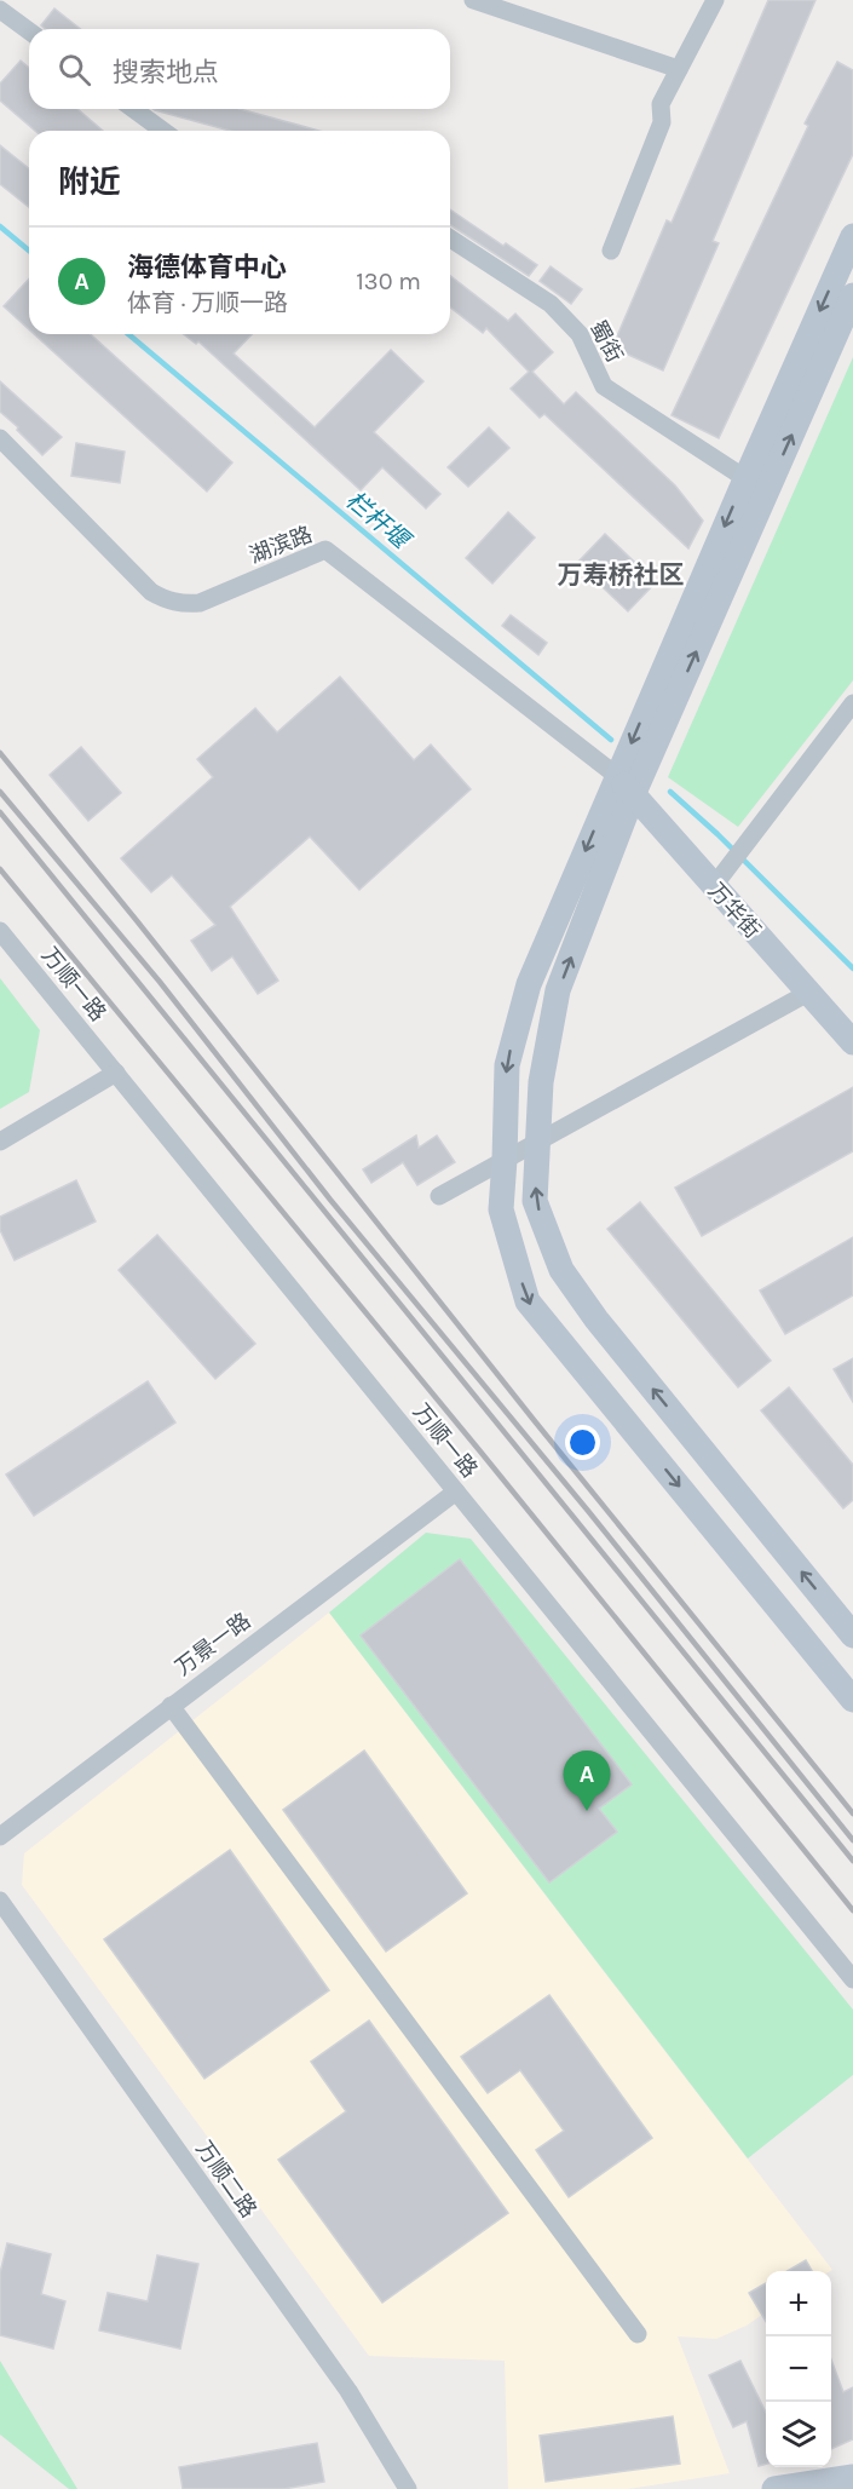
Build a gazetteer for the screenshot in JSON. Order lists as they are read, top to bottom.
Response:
{
  "streets": {
    "street": [
      "蜀街",
      "湖滨路",
      "万华街",
      "万顺一路",
      "万景一路",
      "万顺二路"
    ]
  },
  "crossings": [
    ["湖滨路", "万华街"],
    ["万顺一路", "万景一路"]
  ],
  "districts": ["万寿桥社区"],
  "water": ["栏杆堰"],
  "page": {
    "search": "搜索地点",
    "heading": "附近",
    "list": [
      {
        "mark": "A",
        "name": "海德体育中心",
        "note": "体育 · 万顺一路",
        "value": "130 m"
      }
    ],
    "pins": "A",
    "map_buttons": ["+", "−"]
  }
}
